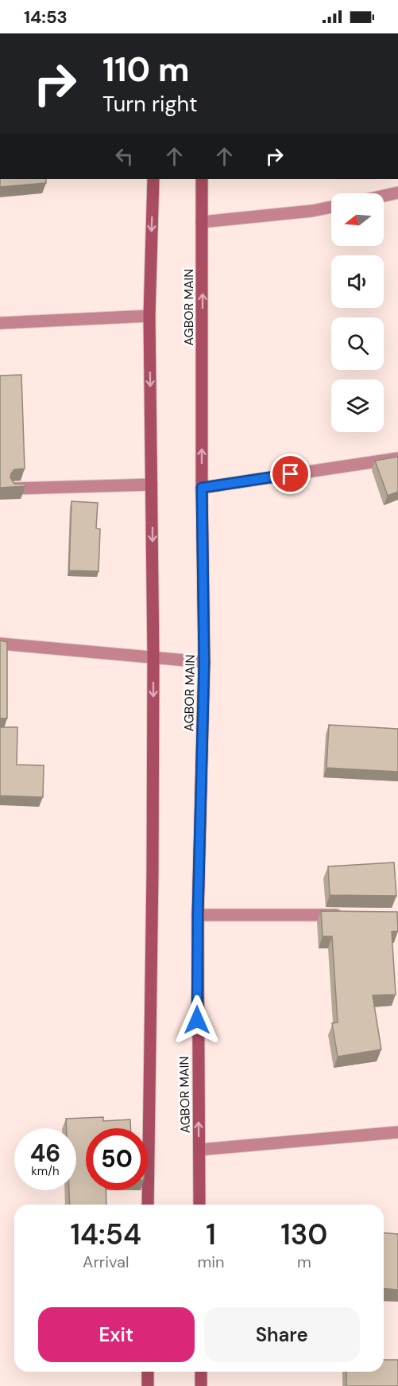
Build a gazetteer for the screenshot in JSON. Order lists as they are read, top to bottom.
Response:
{
  "streets": {
    "main road": ["AGBOR MAIN"]
  },
  "north": "left",
  "page": {
    "status": "14:53",
    "turn": ["110 m", "Turn right"],
    "speed": "46 km/h",
    "limit": "50",
    "eta": [
      "14:54",
      "Arrival",
      "1",
      "min",
      "130",
      "m"
    ],
    "buttons": ["Exit", "Share"]
  }
}
